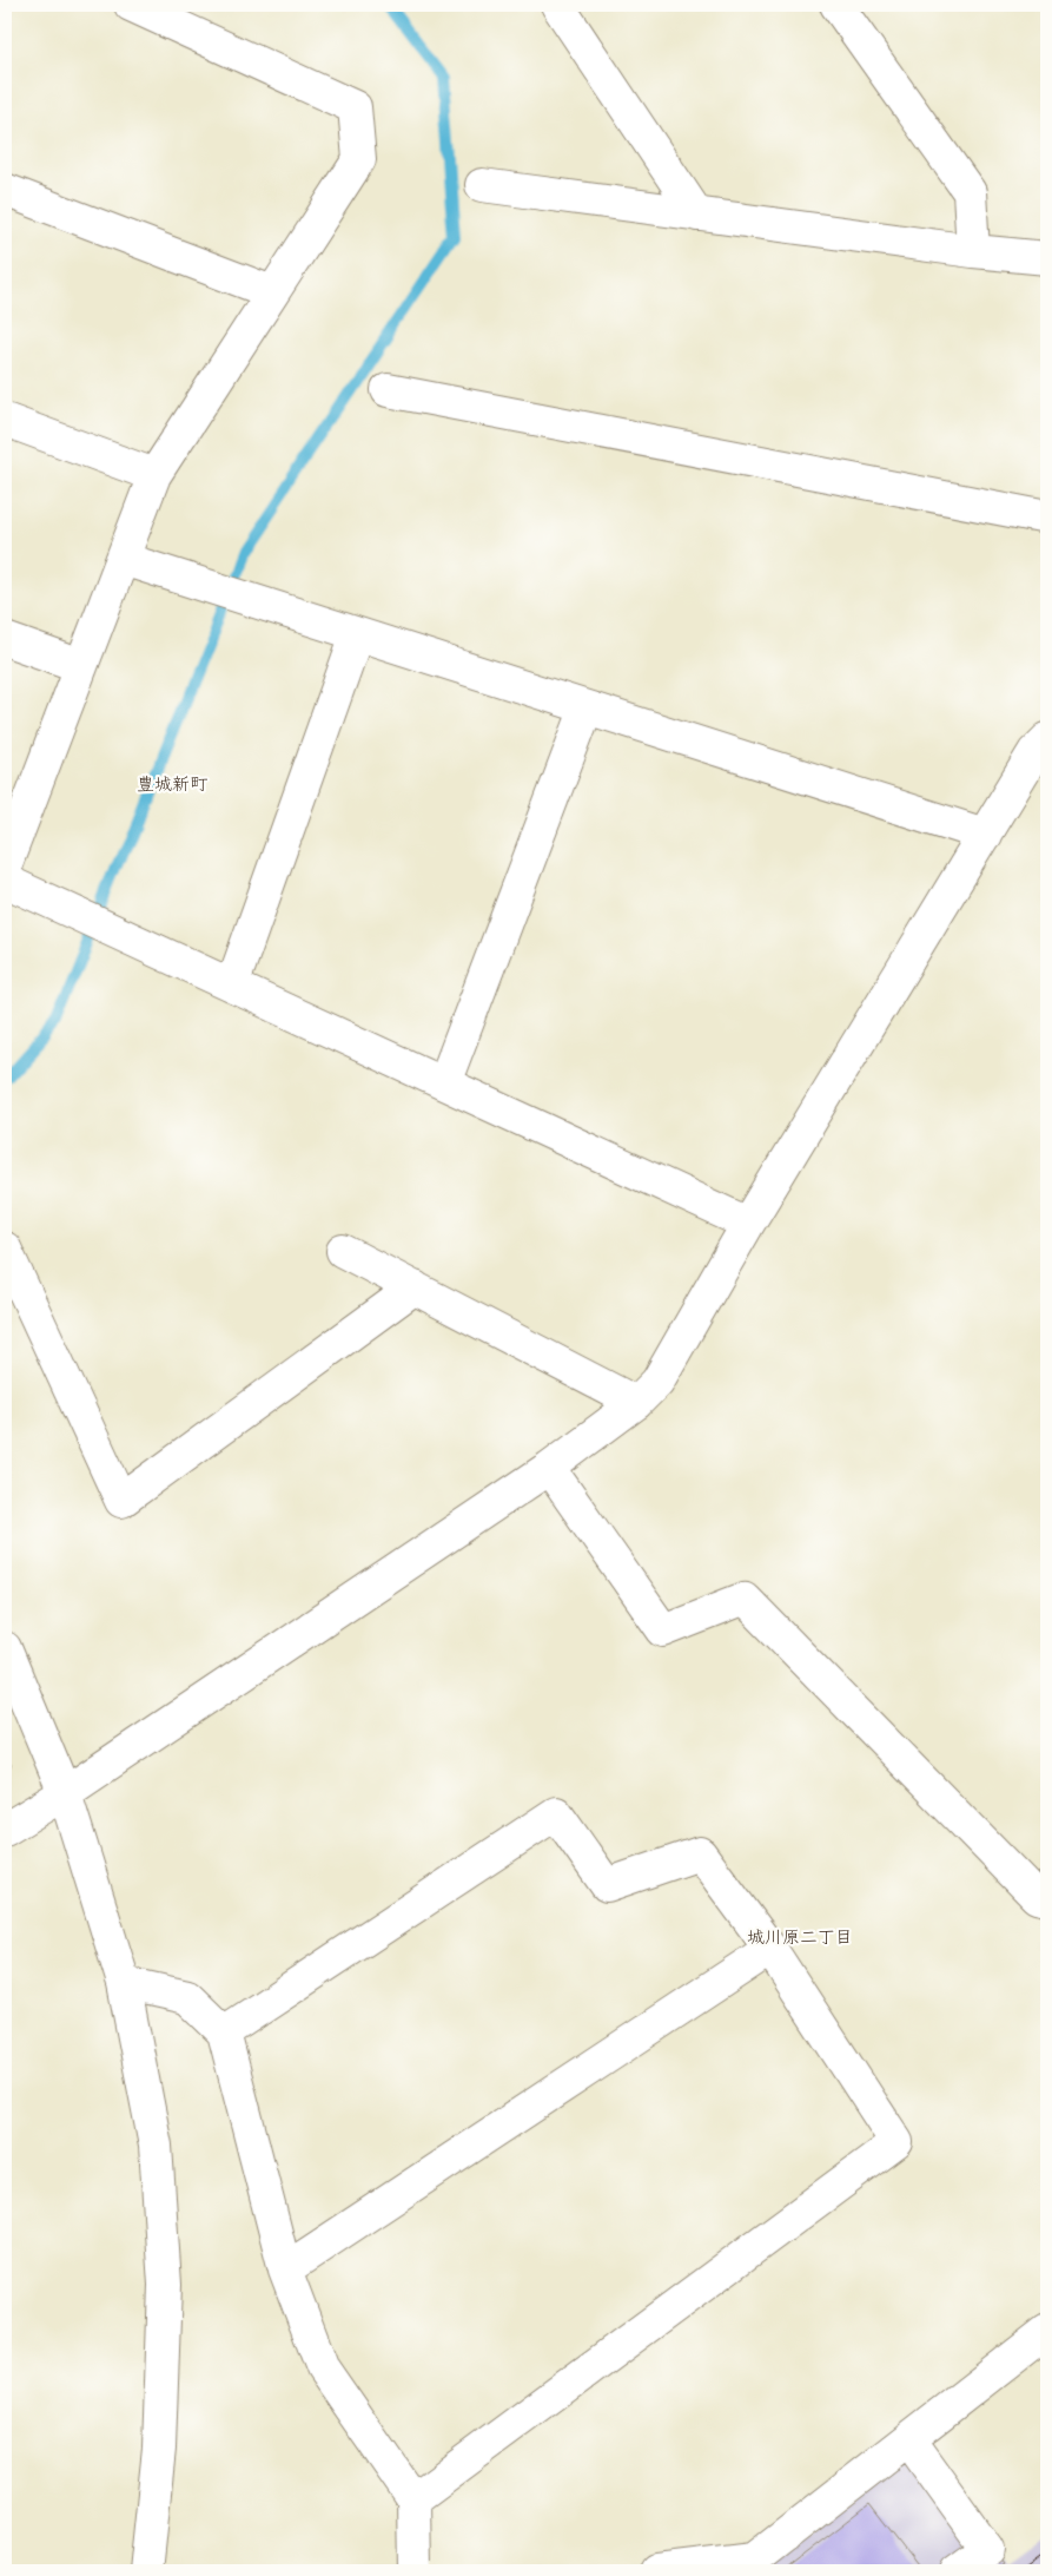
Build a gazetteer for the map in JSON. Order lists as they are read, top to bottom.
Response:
{
  "districts": ["豊城新町", "城川原二丁目"]
}
